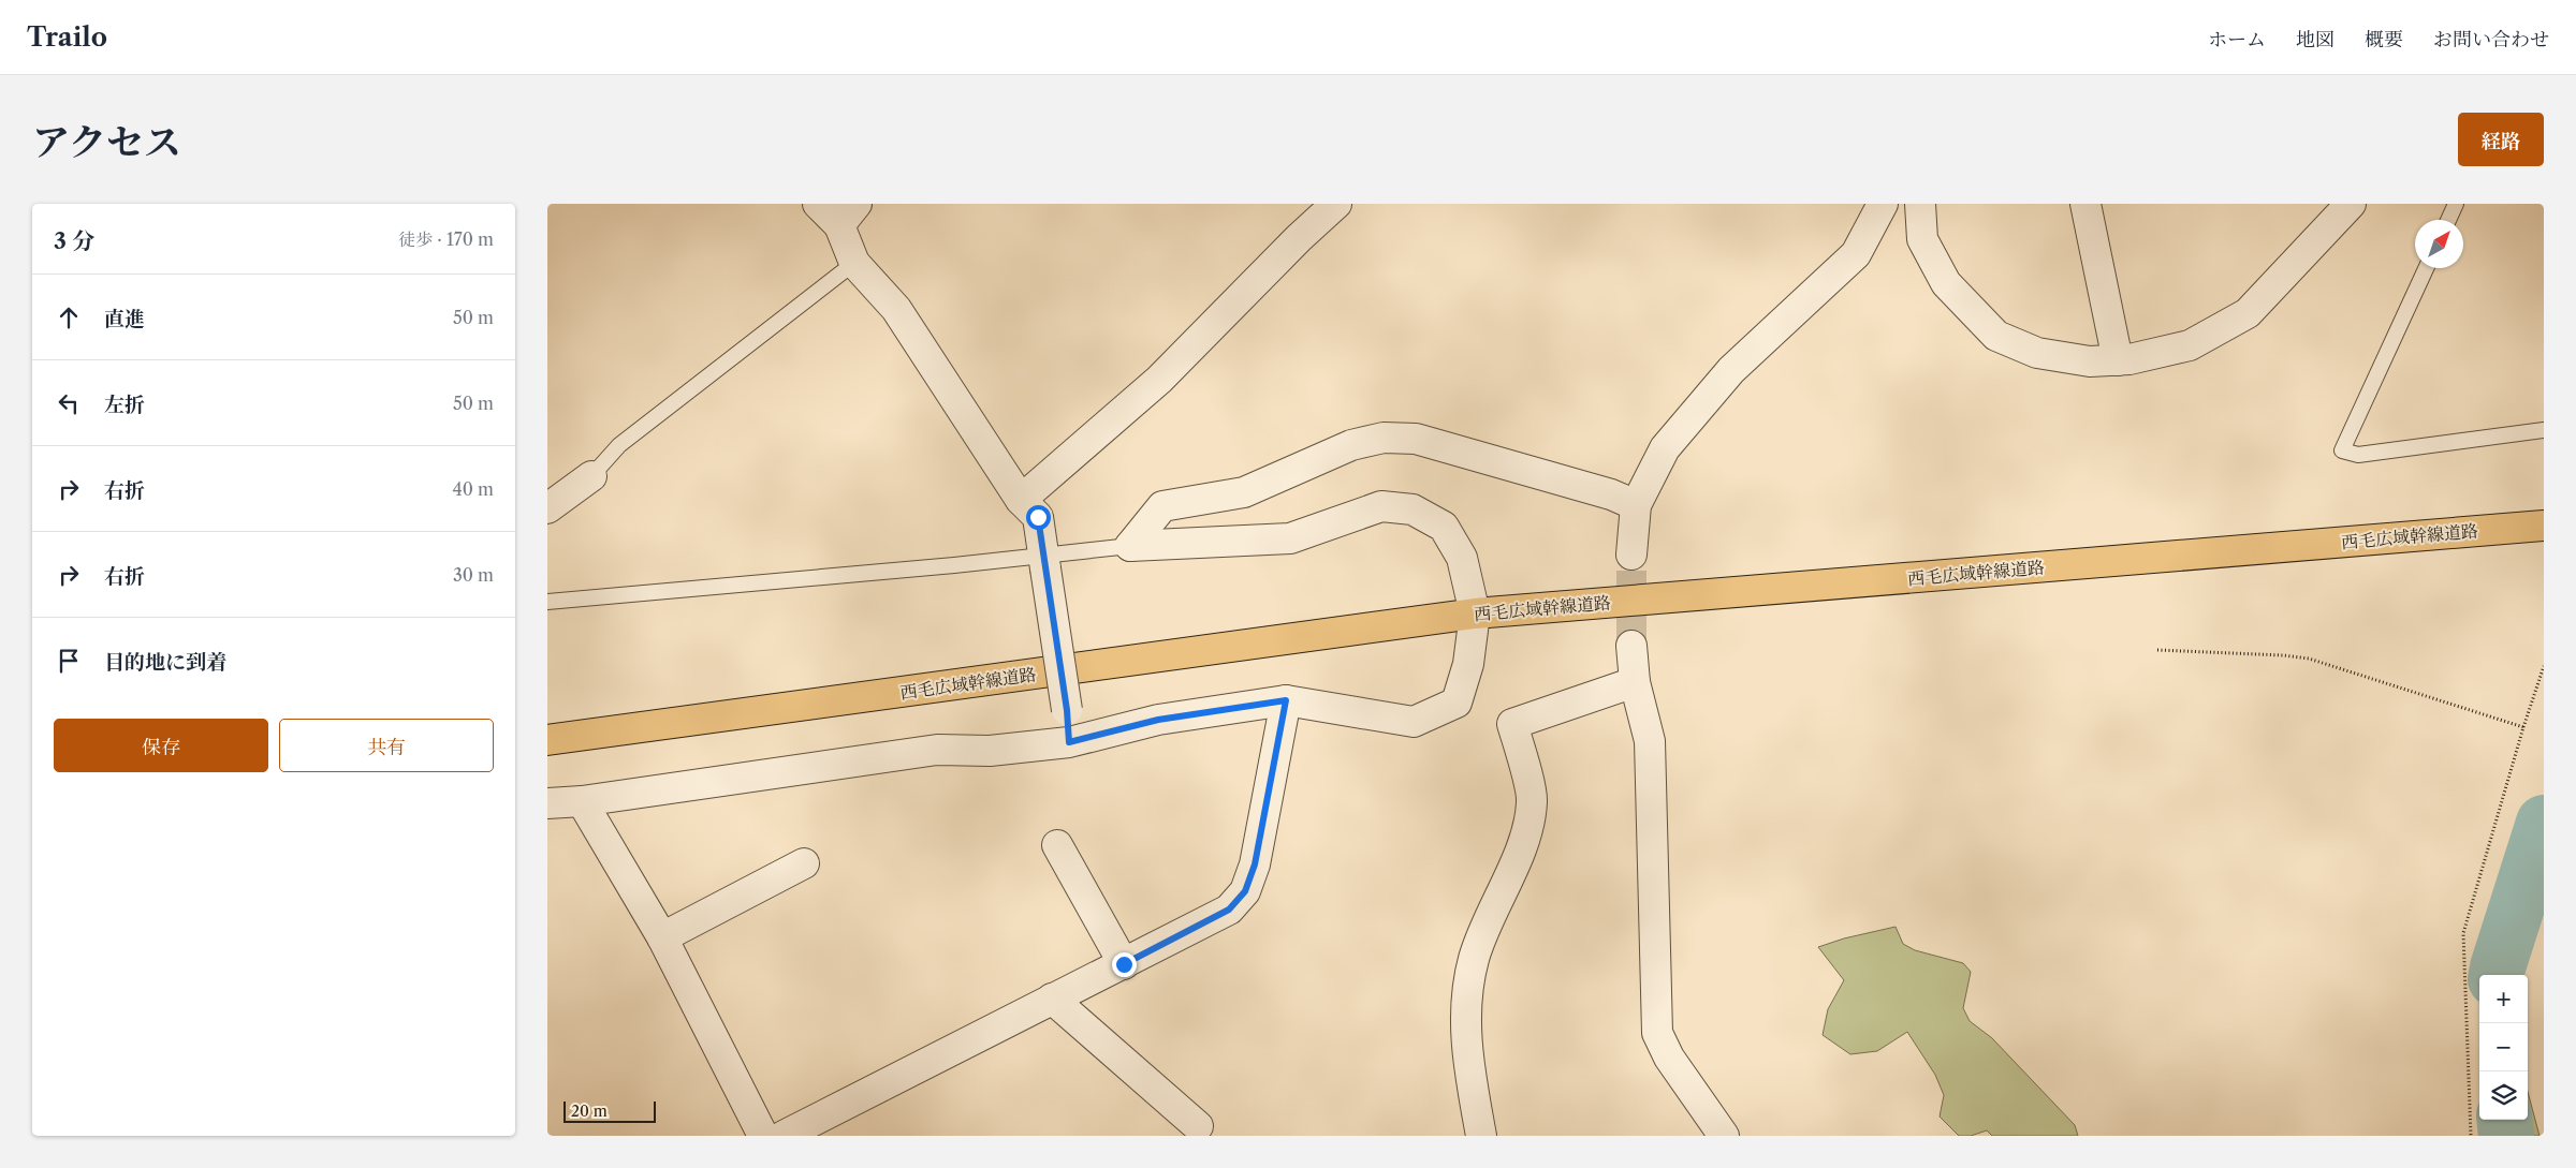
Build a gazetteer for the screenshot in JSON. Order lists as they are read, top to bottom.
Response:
{
  "streets": {
    "main road": ["西毛広域幹線道路"]
  },
  "scale_bar": "20 m",
  "north": "top right",
  "page": {
    "header": "Trailo",
    "nav": [
      "ホーム",
      "地図",
      "概要",
      "お問い合わせ"
    ],
    "title": "アクセス",
    "buttons": [
      "経路",
      ["保存", "共有"]
    ],
    "heading": ["3 分", "徒歩 · 170 m"],
    "list": [
      ["直進", "50 m"],
      ["左折", "50 m"],
      ["右折", "40 m"],
      ["右折", "30 m"],
      "目的地に到着"
    ],
    "map_buttons": ["+", "−"],
    "scale": "20 m"
  }
}
